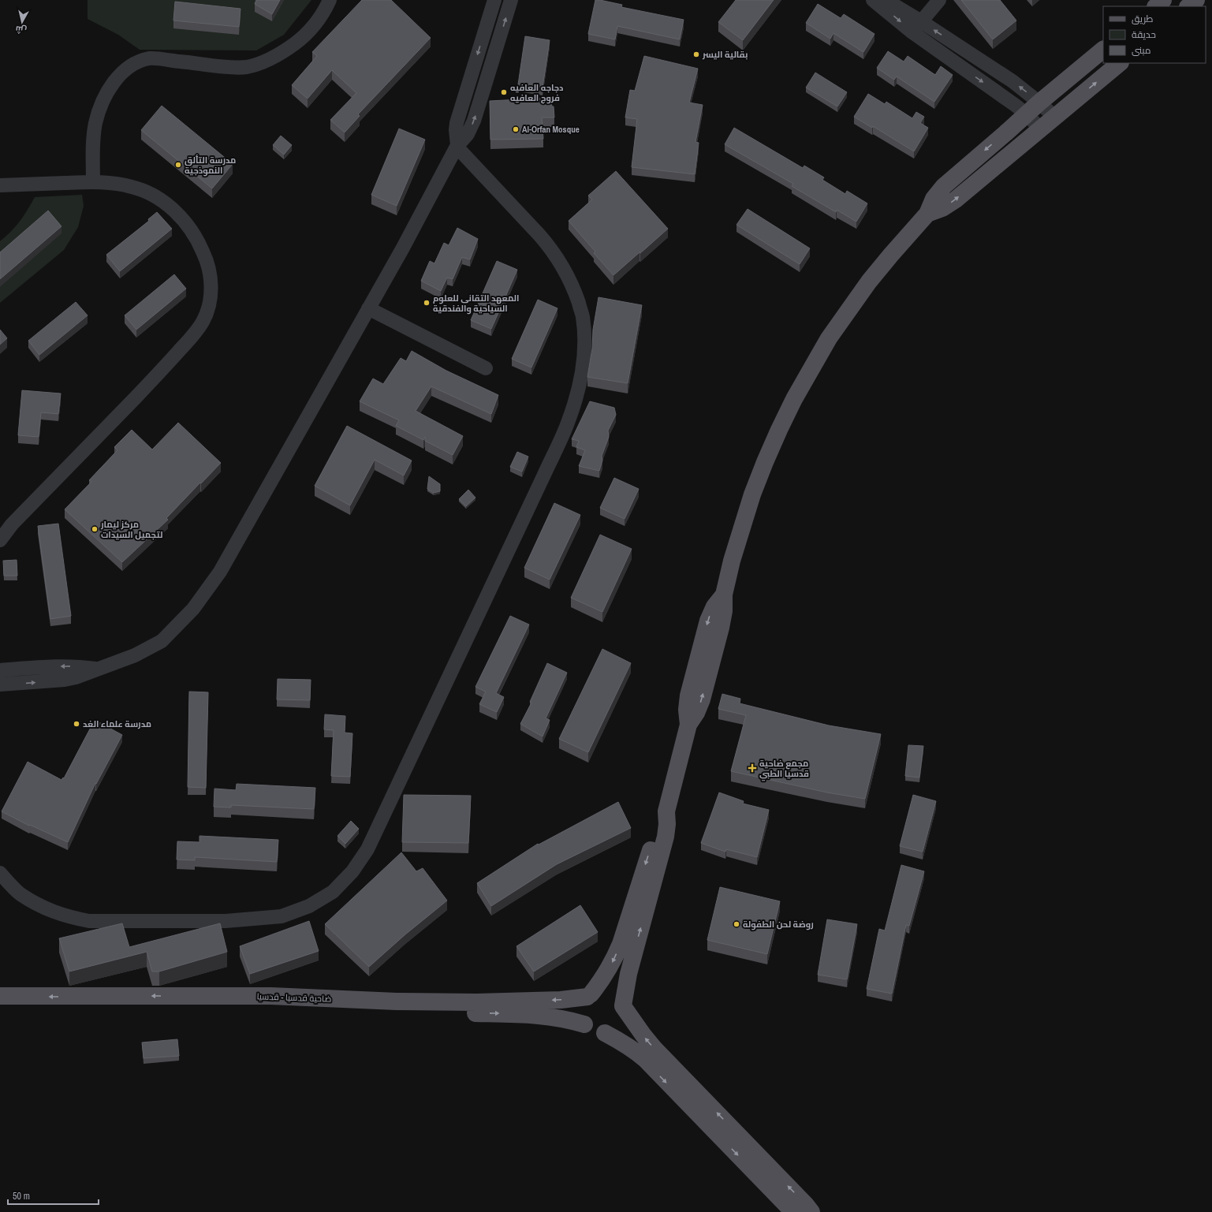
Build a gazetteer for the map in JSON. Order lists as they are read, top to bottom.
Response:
{
  "streets": {
    "main road": ["ضاحية قدسيا - قدسيا"]
  },
  "places": {
    "other": [
      "بقالية اليسر",
      "دجاجه العافيه فروج العافيه",
      "Al-Orfan Mosque",
      "مدرسة التألق النموذجية",
      "المعهد التقاني للعلوم السياحية والفندقية",
      "مركز ليمار لتجميل السيدات",
      "مدرسة علماء الغد",
      "روضة لحن الطفولة"
    ],
    "health": ["مجمع ضاحية قدسيا الطبي"]
  },
  "legend": ["طريق", "حديقة", "مبنى"],
  "scale_bar": "50 m",
  "north": "bottom"
}
